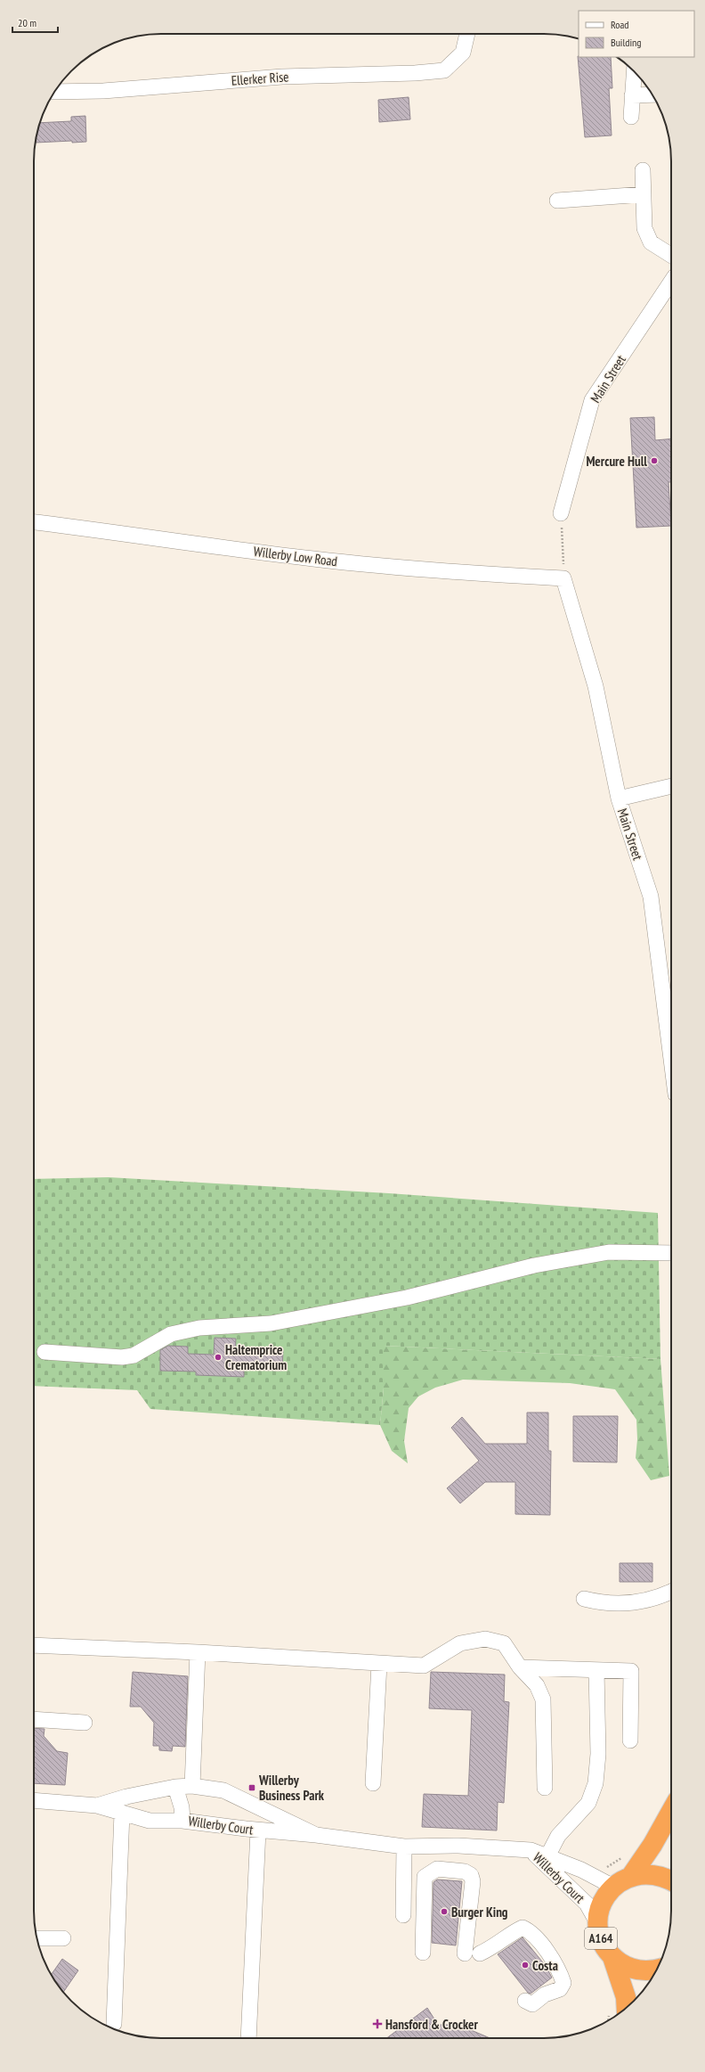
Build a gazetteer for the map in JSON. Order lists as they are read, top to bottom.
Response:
{
  "streets": {
    "highway": ["A164"],
    "street": [
      "Ellerker Rise",
      "Main Street",
      "Willerby Low Road",
      "Willerby Court"
    ]
  },
  "crossings": [
    ["Main Street", "Willerby Low Road"],
    ["Willerby Court", "A164"]
  ],
  "places": {
    "other": [
      "Mercure Hull",
      "Haltemprice Crematorium",
      "Burger King",
      "Costa"
    ],
    "transit": ["Willerby Business Park"],
    "health": ["Hansford & Crocker"]
  },
  "legend": ["Road", "Building"],
  "scale_bar": "20 m"
}
